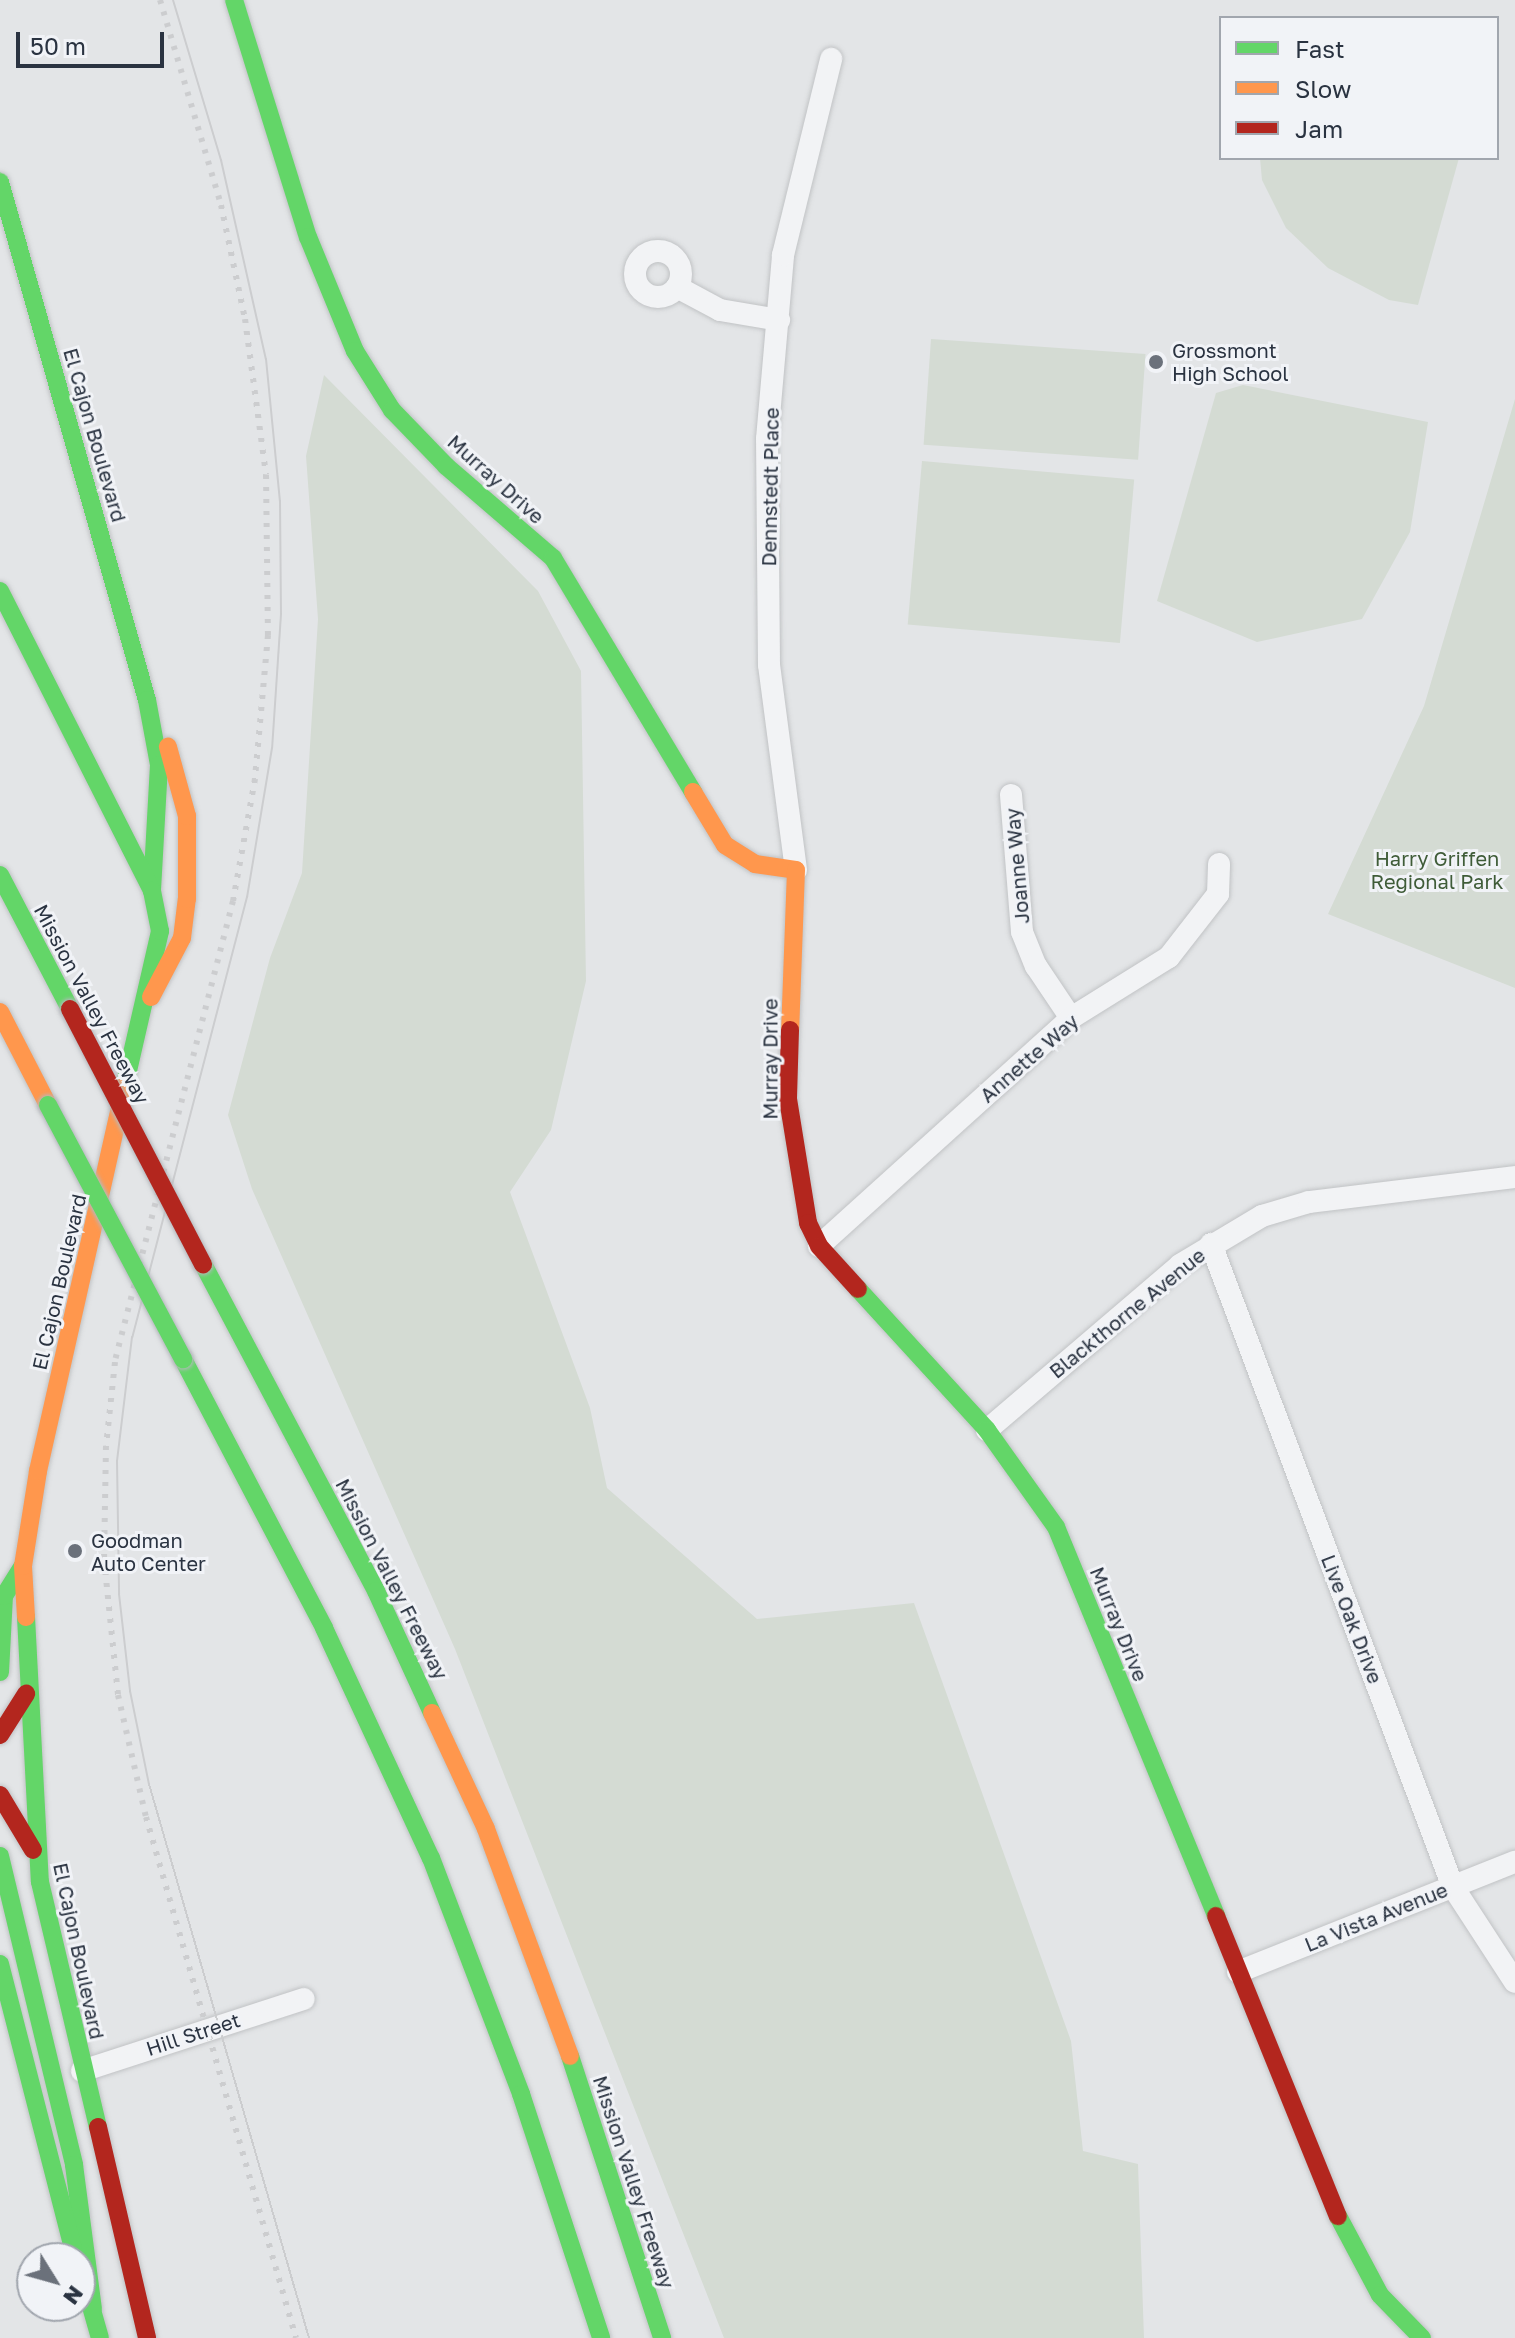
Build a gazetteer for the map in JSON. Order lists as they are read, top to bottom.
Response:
{
  "streets": {
    "main road": ["El Cajon Boulevard", "Murray Drive", "Mission Valley Freeway"],
    "street": [
      "Dennstedt Place",
      "Joanne Way",
      "Annette Way",
      "Blackthorne Avenue",
      "Live Oak Drive",
      "La Vista Avenue",
      "Hill Street"
    ]
  },
  "crossings": [
    ["El Cajon Boulevard", "Hill Street"],
    ["Murray Drive", "Dennstedt Place"],
    ["Murray Drive", "Annette Way"],
    ["Murray Drive", "Blackthorne Avenue"],
    ["Murray Drive", "La Vista Avenue"],
    ["Joanne Way", "Annette Way"],
    ["Blackthorne Avenue", "Live Oak Drive"],
    ["Live Oak Drive", "La Vista Avenue"]
  ],
  "parks": ["Harry Griffen Regional Park"],
  "places": ["Grossmont High School", "Goodman Auto Center"],
  "legend": ["Fast", "Slow", "Jam"],
  "scale_bar": "50 m",
  "north": "bottom right"
}
